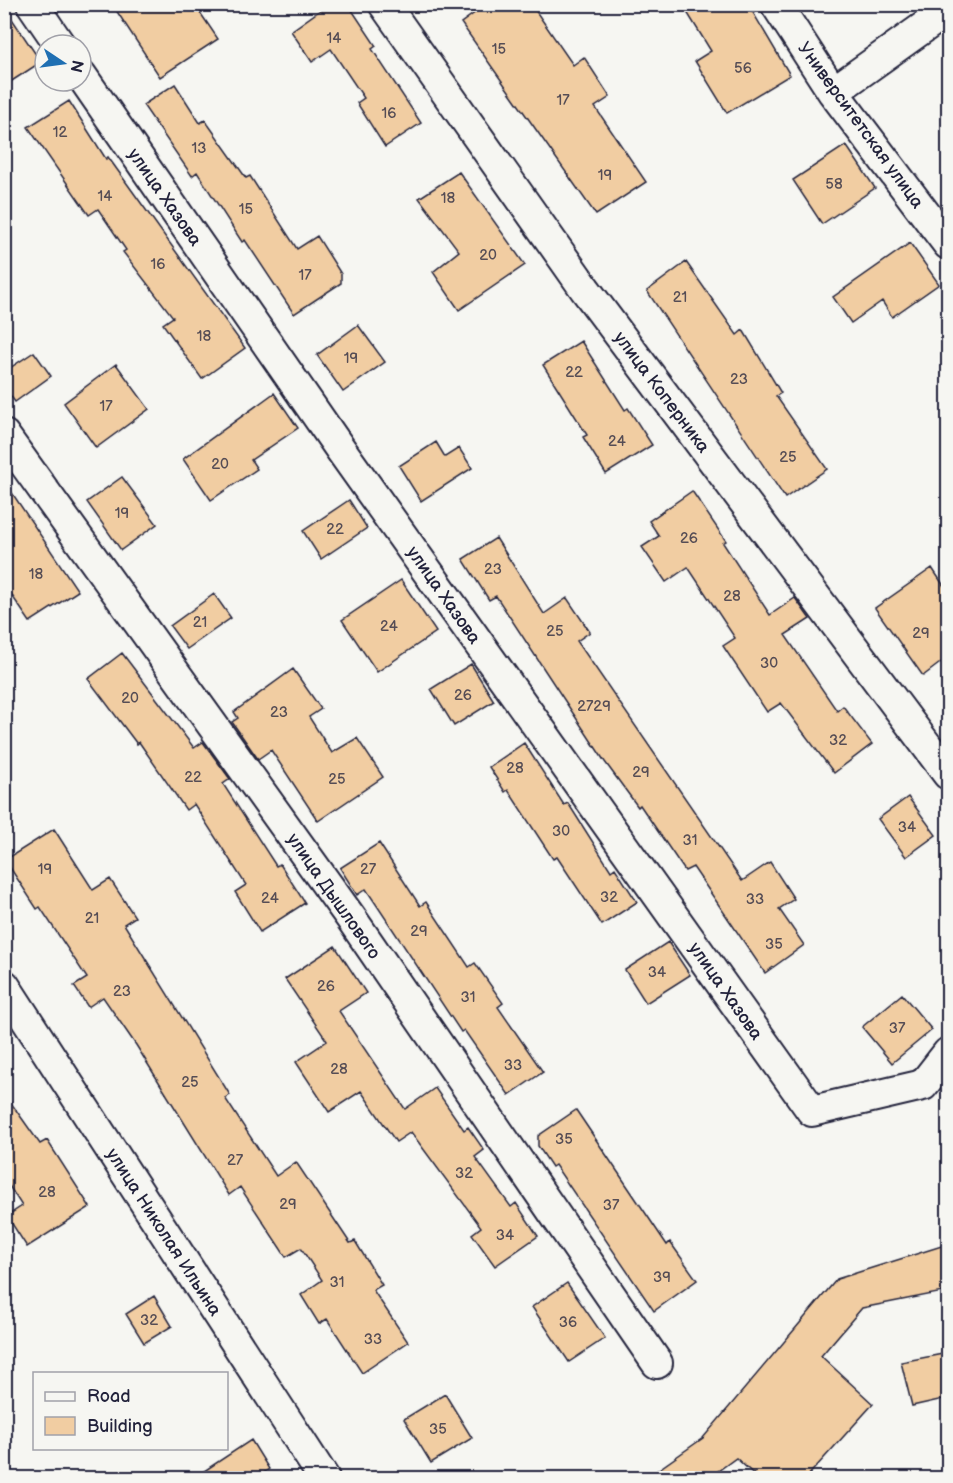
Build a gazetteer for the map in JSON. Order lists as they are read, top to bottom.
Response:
{
  "streets": {
    "street": [
      "Университетская улица",
      "улица Хазова",
      "улица Коперника",
      "улица Дышлового",
      "улица Николая Ильина"
    ]
  },
  "house_numbers": [
    "14",
    "15",
    "56",
    "17",
    "16",
    "12",
    "13",
    "19",
    "58",
    "14",
    "18",
    "15",
    "20",
    "16",
    "17",
    "21",
    "18",
    "19",
    "22",
    "23",
    "17",
    "24",
    "25",
    "20",
    "19",
    "22",
    "26",
    "23",
    "18",
    "28",
    "21",
    "24",
    "25",
    "29",
    "30",
    "26",
    "20",
    "2729",
    "23",
    "32",
    "28",
    "29",
    "22",
    "25",
    "34",
    "30",
    "31",
    "19",
    "27",
    "32",
    "24",
    "33",
    "21",
    "29",
    "35",
    "34",
    "26",
    "23",
    "31",
    "37",
    "33",
    "28",
    "25",
    "35",
    "27",
    "32",
    "28",
    "29",
    "37",
    "34",
    "39",
    "31",
    "32",
    "36",
    "33",
    "35"
  ],
  "legend": ["Road", "Building"],
  "north": "right"
}
